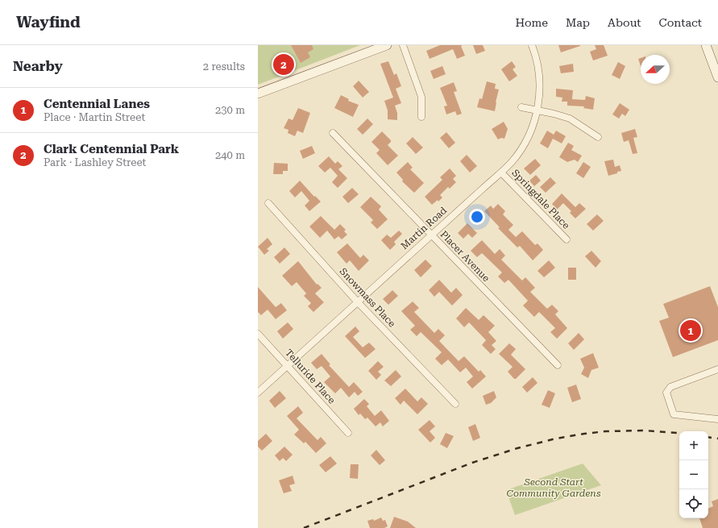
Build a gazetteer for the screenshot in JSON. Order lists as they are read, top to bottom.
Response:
{
  "streets": {
    "street": [
      "Springdale Place",
      "Martin Road",
      "Placer Avenue",
      "Snowmass Place",
      "Telluride Place"
    ]
  },
  "crossings": [
    ["Springdale Place", "Martin Road"],
    ["Martin Road", "Placer Avenue"],
    ["Martin Road", "Snowmass Place"],
    ["Martin Road", "Telluride Place"]
  ],
  "parks": ["Second Start Community Gardens"],
  "north": "left",
  "page": {
    "header": "Wayfind",
    "nav": [
      "Home",
      "Map",
      "About",
      "Contact"
    ],
    "heading": ["Nearby", "2 results"],
    "pins": ["2", "1"],
    "list": [
      {
        "mark": "1",
        "name": "Centennial Lanes",
        "note": "Place · Martin Street",
        "value": "230 m"
      },
      {
        "mark": "2",
        "name": "Clark Centennial Park",
        "note": "Park · Lashley Street",
        "value": "240 m"
      }
    ],
    "map_buttons": ["+", "−"]
  }
}
